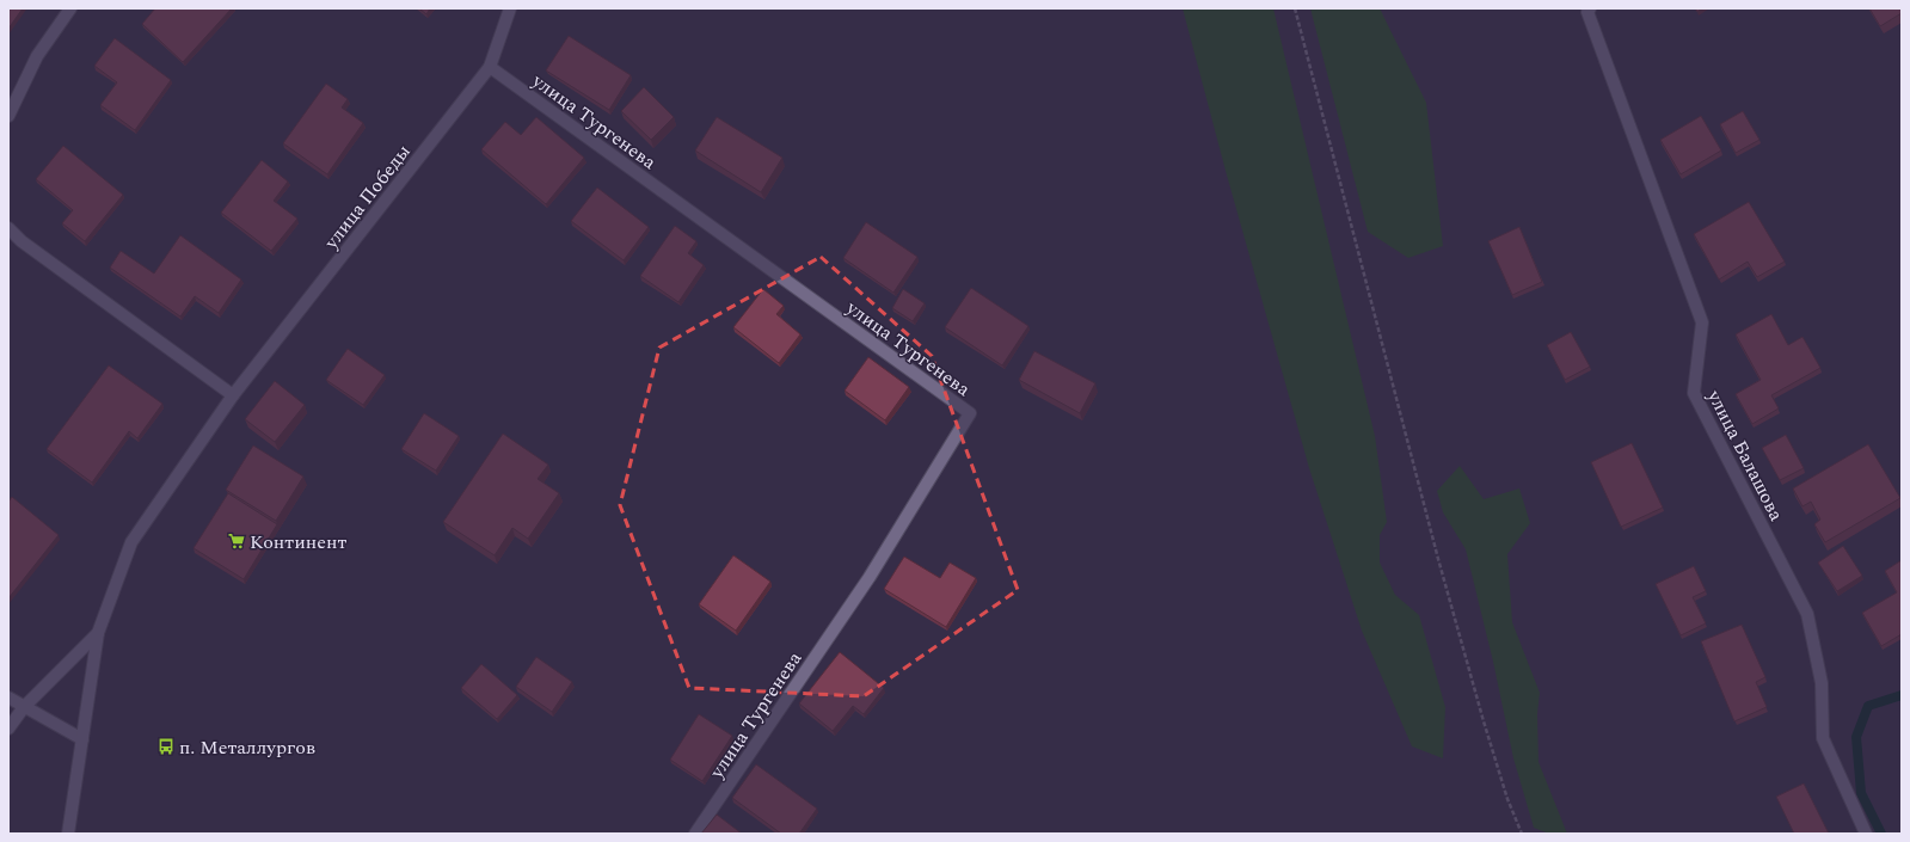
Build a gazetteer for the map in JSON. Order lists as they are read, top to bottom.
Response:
{
  "streets": {
    "street": ["улица Тургенева", "улица Победы", "улица Балашова"]
  },
  "crossings": [
    ["улица Тургенева", "улица Победы"]
  ],
  "places": {
    "supermarket": ["Континент"],
    "bus stop": ["п. Металлургов"]
  }
}
